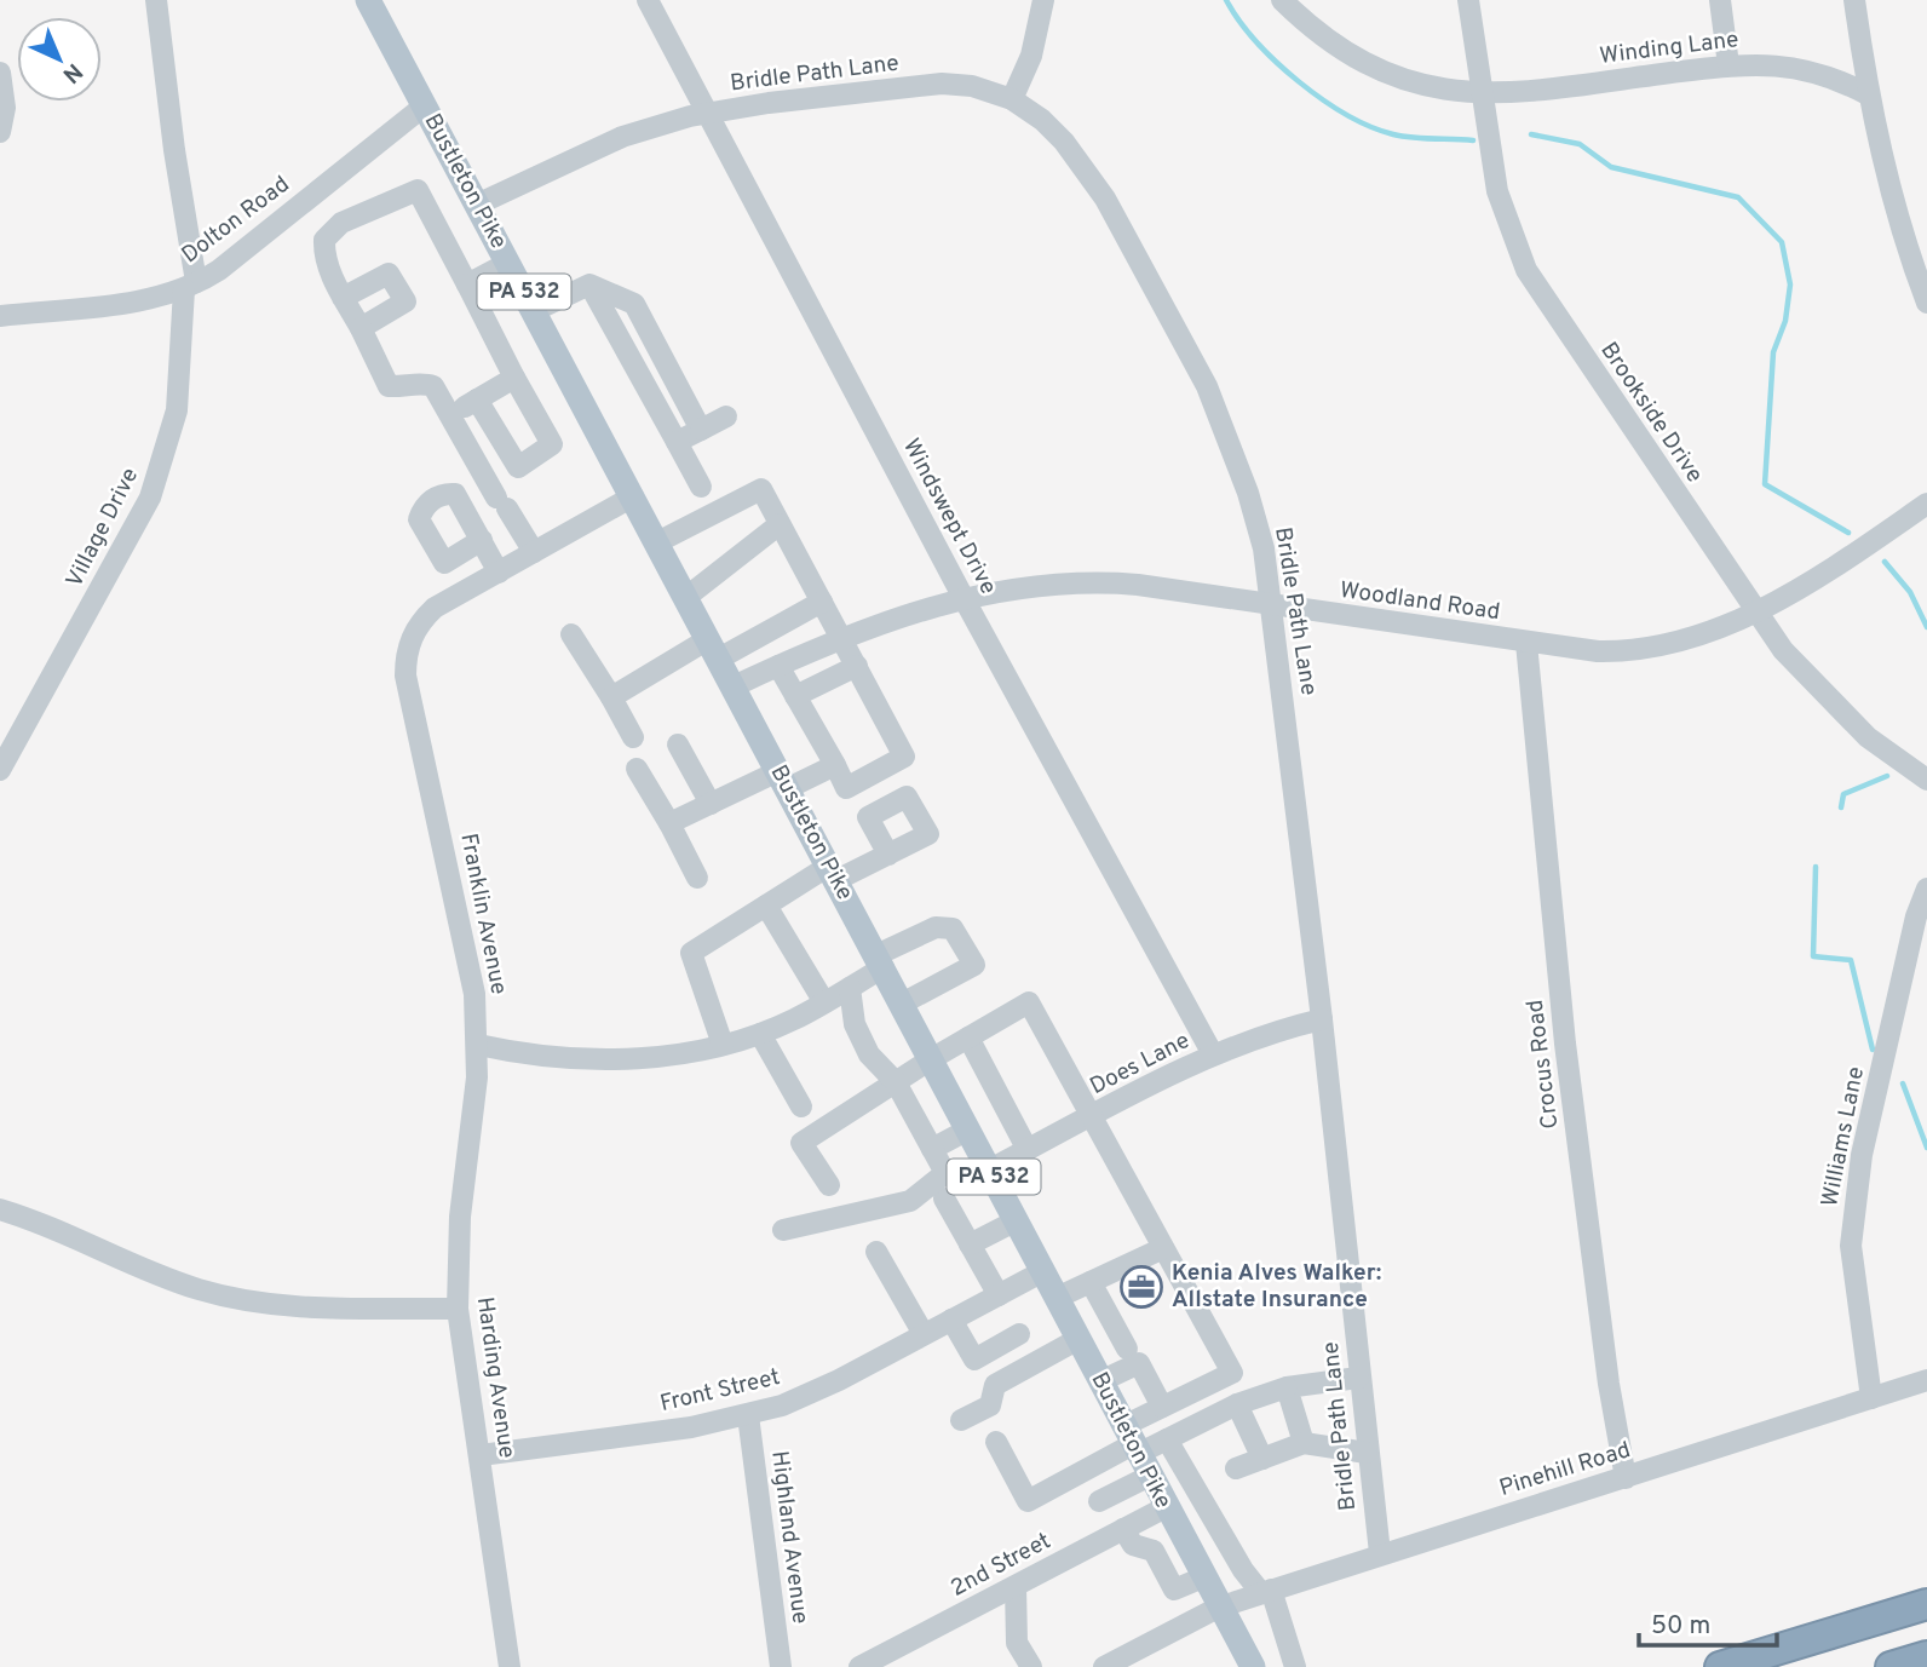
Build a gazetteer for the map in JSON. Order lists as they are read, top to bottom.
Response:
{
  "streets": {
    "main road": ["Bustleton Pike", "PA 532"],
    "street": [
      "Winding Lane",
      "Bridle Path Lane",
      "Dolton Road",
      "Brookside Drive",
      "Windswept Drive",
      "Village Drive",
      "Woodland Road",
      "Franklin Avenue",
      "Does Lane",
      "Crocus Road",
      "Williams Lane",
      "Harding Avenue",
      "Front Street",
      "Pinehill Road",
      "Highland Avenue",
      "2nd Street"
    ]
  },
  "crossings": [
    ["Winding Lane", "Brookside Drive"],
    ["Bridle Path Lane", "Bustleton Pike"],
    ["Bridle Path Lane", "Windswept Drive"],
    ["Bridle Path Lane", "Woodland Road"],
    ["Bridle Path Lane", "Does Lane"],
    ["Bridle Path Lane", "Pinehill Road"],
    ["Bustleton Pike", "Dolton Road"],
    ["Bustleton Pike", "Woodland Road"],
    ["Bustleton Pike", "Franklin Avenue"],
    ["Bustleton Pike", "Does Lane"],
    ["Bustleton Pike", "Front Street"],
    ["Bustleton Pike", "Pinehill Road"],
    ["Bustleton Pike", "2nd Street"],
    ["Dolton Road", "Village Drive"],
    ["Brookside Drive", "Woodland Road"],
    ["Windswept Drive", "Woodland Road"],
    ["Windswept Drive", "Does Lane"],
    ["Woodland Road", "Crocus Road"],
    ["Franklin Avenue", "Harding Avenue"],
    ["Crocus Road", "Pinehill Road"],
    ["Williams Lane", "Pinehill Road"],
    ["Harding Avenue", "Front Street"],
    ["Front Street", "Highland Avenue"]
  ],
  "places": {
    "office": ["Kenia Alves Walker: Allstate Insurance"]
  },
  "scale_bar": "50 m",
  "north": "bottom right"
}
